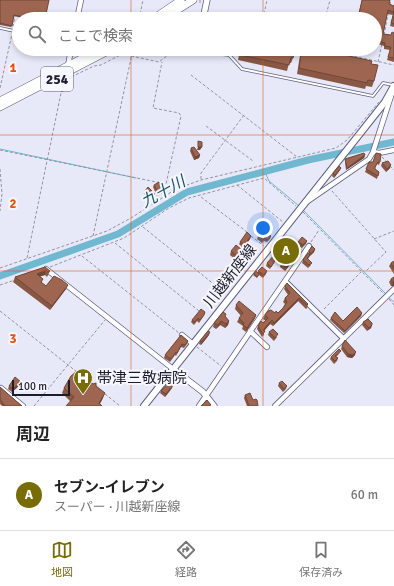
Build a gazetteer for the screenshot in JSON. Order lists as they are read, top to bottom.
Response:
{
  "streets": {
    "highway": ["254"],
    "main road": ["川越新座線"]
  },
  "water": ["九十川"],
  "places": {
    "hospital": ["帯津三敬病院"]
  },
  "scale_bar": "100 m",
  "page": {
    "search": "ここで検索",
    "pins": "A",
    "scale": "100 m",
    "heading": "周辺",
    "list": [
      {
        "mark": "A",
        "name": "セブン-イレブン",
        "note": "スーパー · 川越新座線",
        "value": "60 m"
      }
    ],
    "nav": ["地図", "経路", "保存済み"]
  },
  "grid": {
    "rows": ["1", "2", "3"]
  }
}
